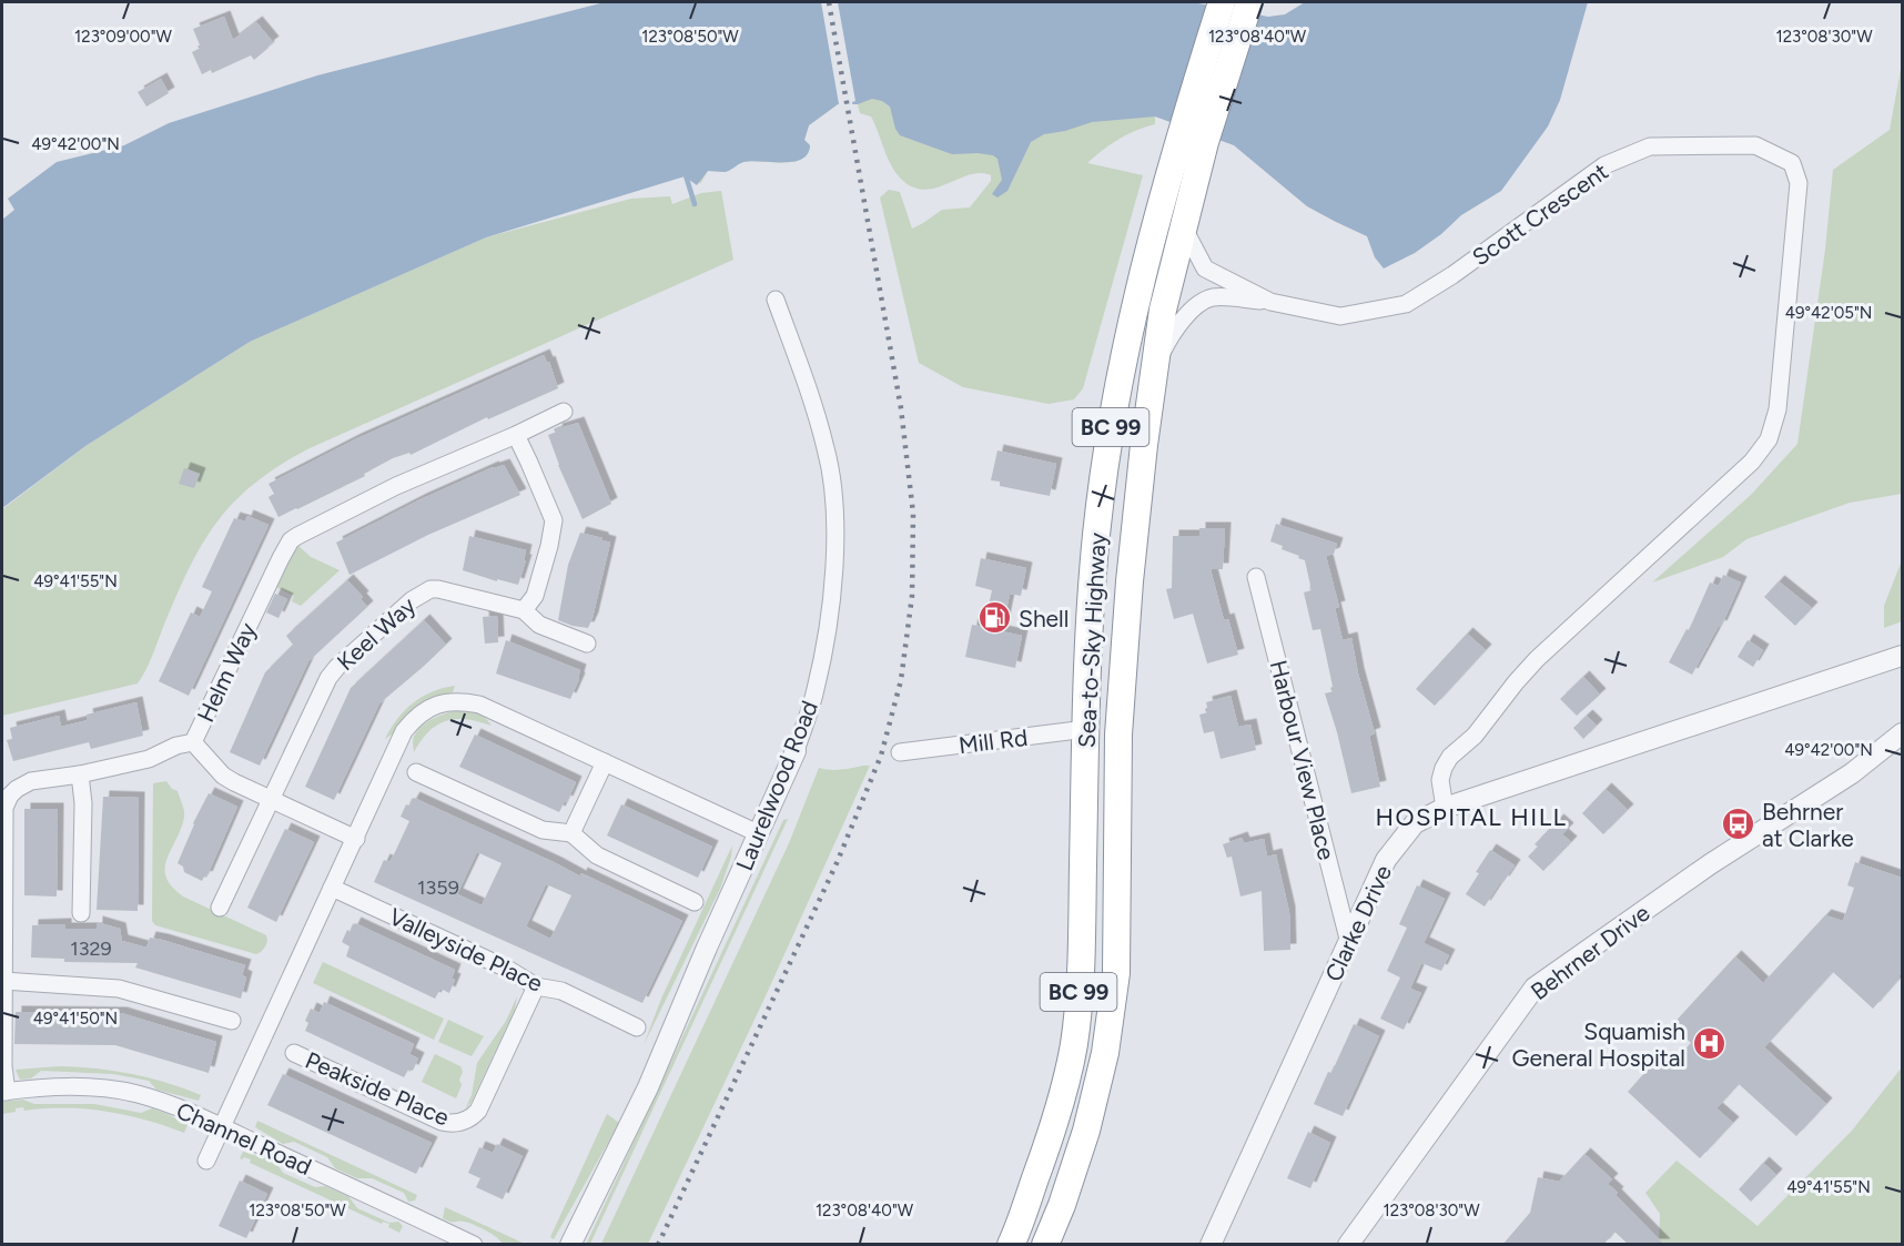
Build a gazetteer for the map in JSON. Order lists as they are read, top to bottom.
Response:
{
  "streets": {
    "highway": ["BC 99", "Sea-to-Sky Highway"],
    "street": [
      "Scott Crescent",
      "Keel Way",
      "Helm Way",
      "Mill Rd",
      "Harbour View Place",
      "Laurelwood Road",
      "Clarke Drive",
      "Valleyside Place",
      "Behrner Drive",
      "Peakside Place",
      "Channel Road"
    ]
  },
  "crossings": [
    ["Scott Crescent", "Sea-to-Sky Highway"],
    ["Scott Crescent", "Clarke Drive"],
    ["Sea-to-Sky Highway", "Mill Rd"],
    ["Helm Way", "Channel Road"],
    ["Harbour View Place", "Clarke Drive"],
    ["Valleyside Place", "Peakside Place"]
  ],
  "districts": ["HOSPITAL HILL"],
  "places": {
    "fuel station": ["Shell"],
    "bus stop": ["Behrner at Clarke"],
    "hospital": ["Squamish General Hospital"]
  },
  "house_numbers": ["1359", "1329"],
  "coordinates": [
    "123°09'00\"W",
    "123°08'50\"W",
    "123°08'40\"W",
    "123°08'30\"W",
    "49°42'00\"N",
    "49°42'05\"N",
    "49°41'55\"N",
    "49°41'50\"N"
  ]
}
